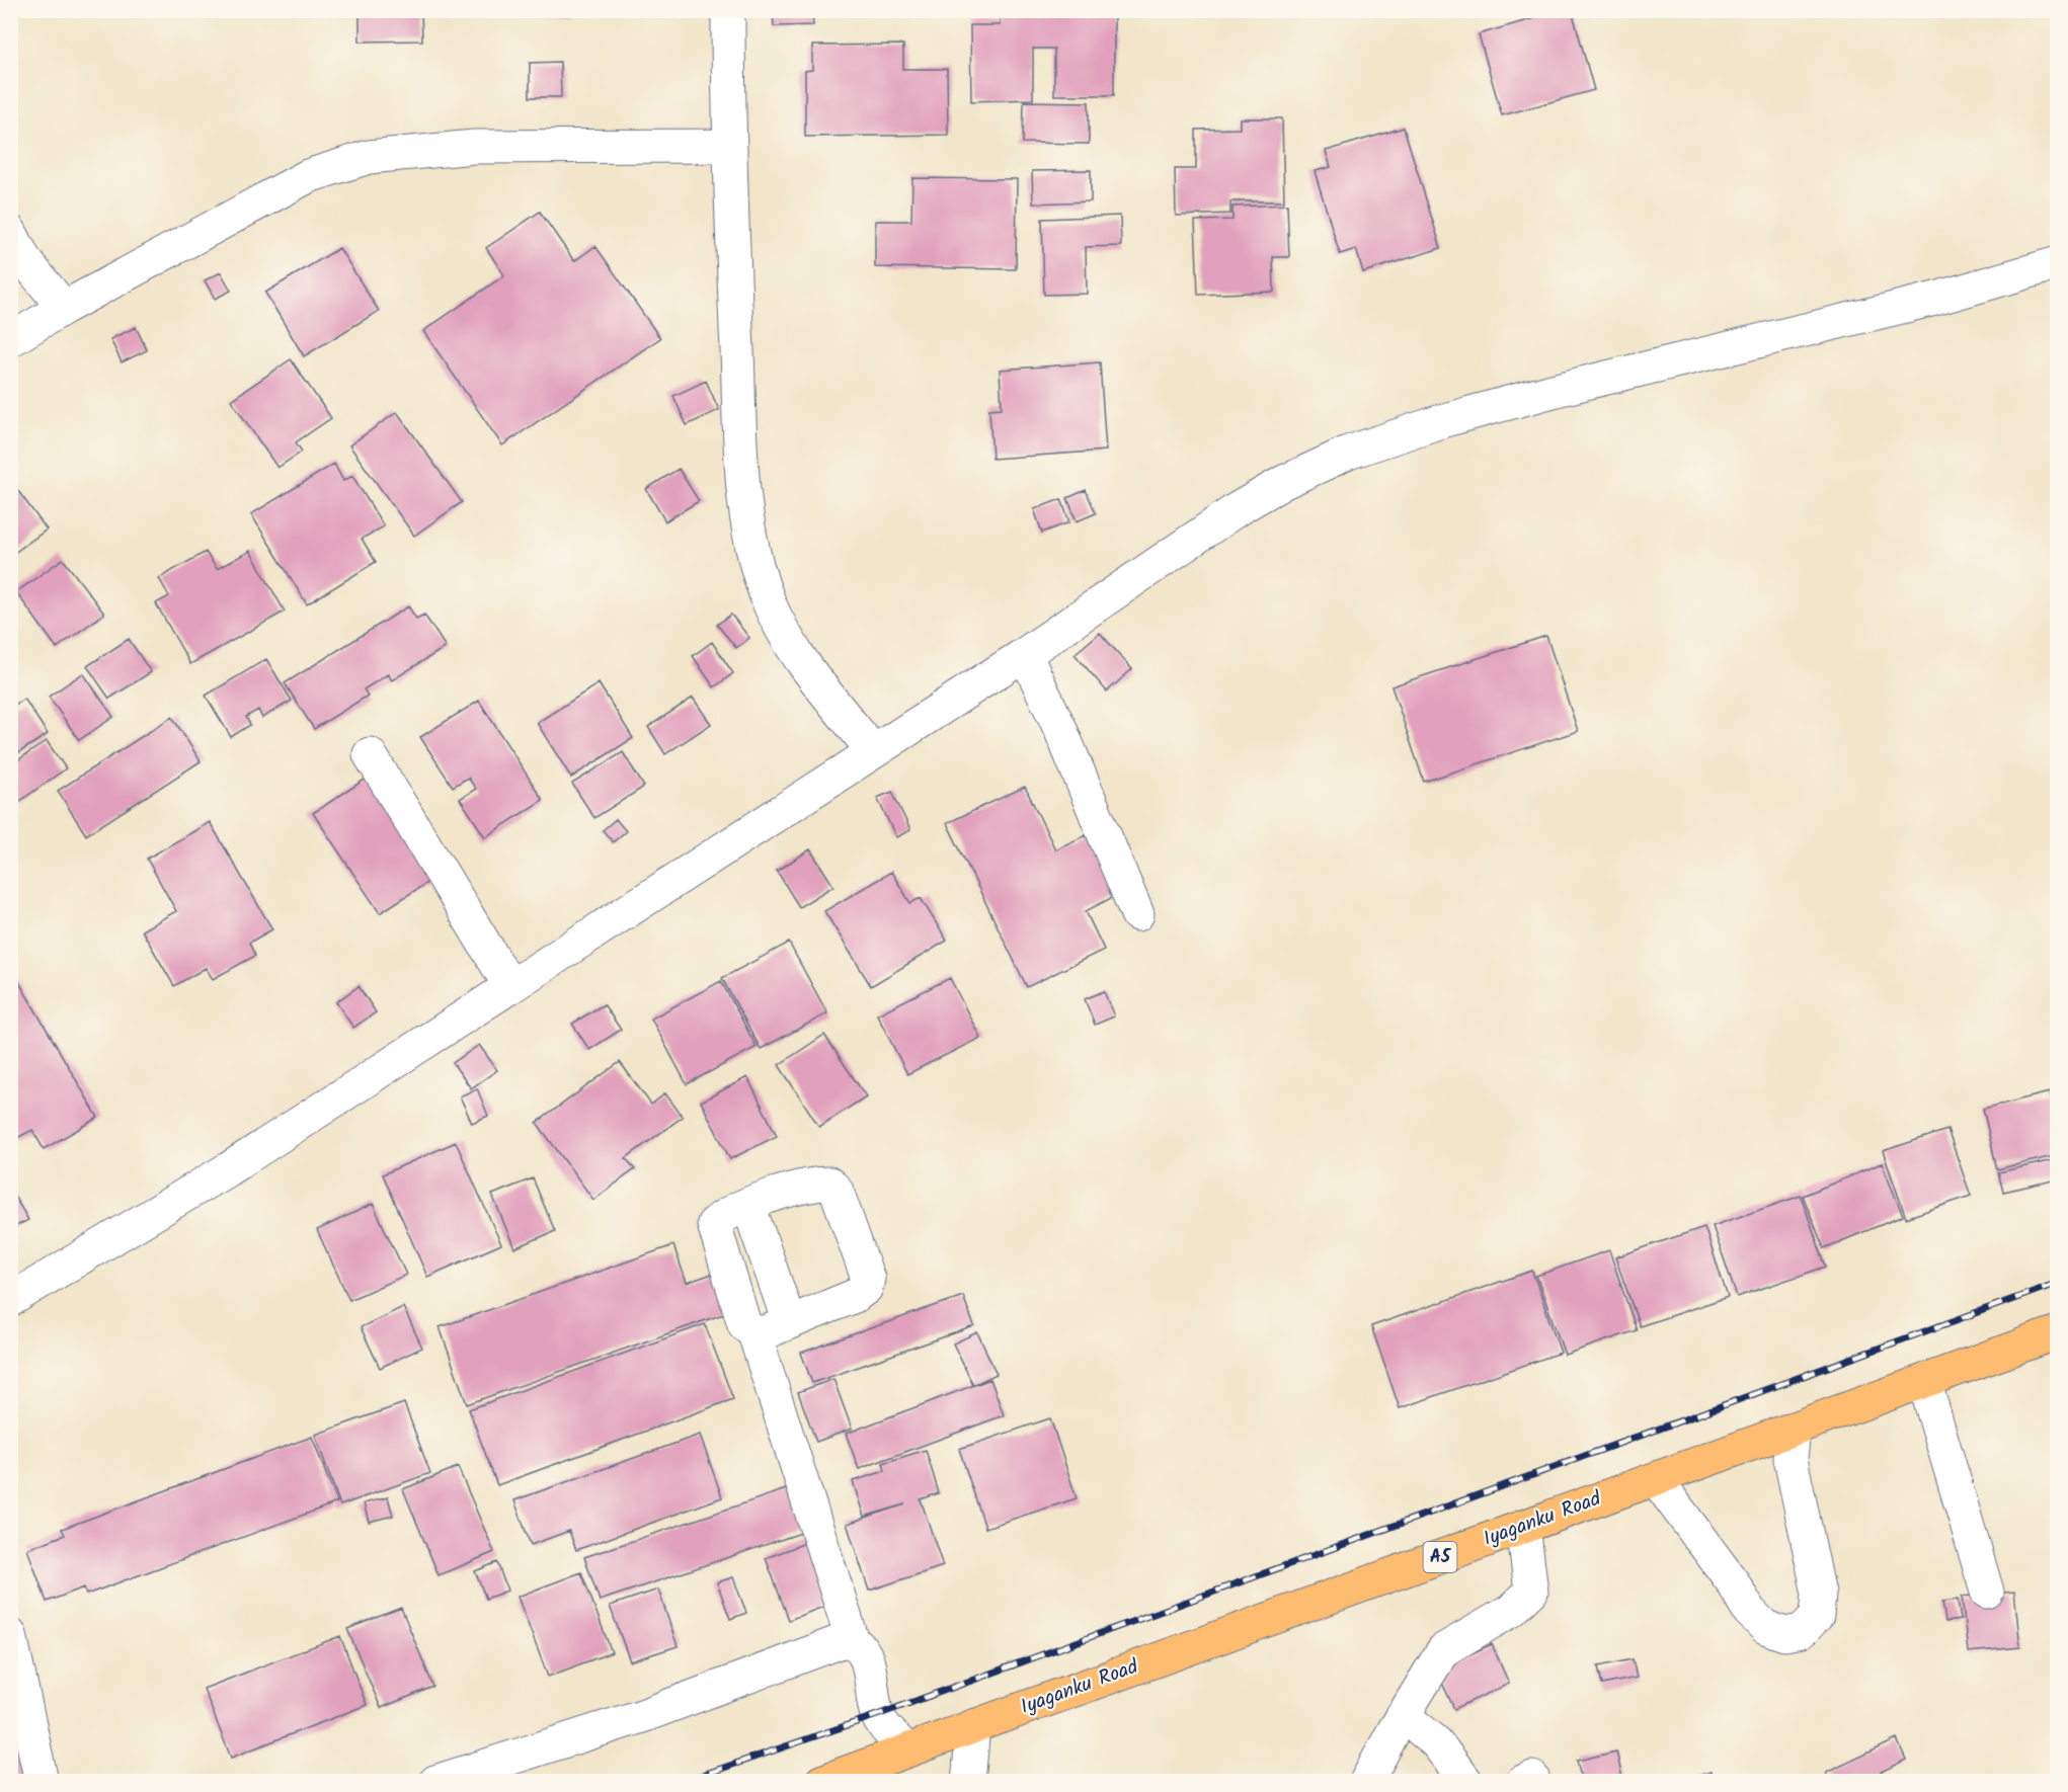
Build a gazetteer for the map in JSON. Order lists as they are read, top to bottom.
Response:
{
  "streets": {
    "highway": ["Iyaganku Road", "A5"]
  }
}
